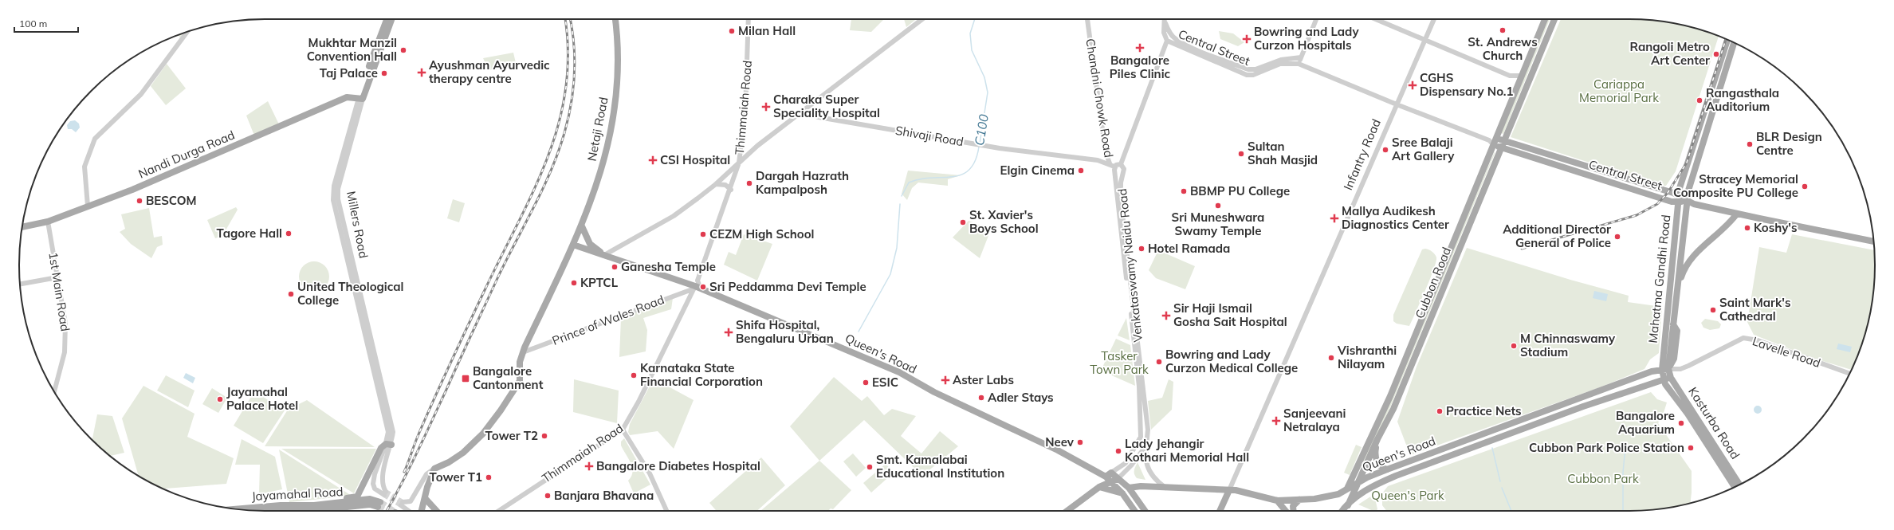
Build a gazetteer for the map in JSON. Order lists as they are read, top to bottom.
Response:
{
  "streets": {
    "main road": [
      "Central Street",
      "Netaji Road",
      "Nandi Durga Road",
      "Infantry Road",
      "Millers Road",
      "Mahatma Gandhi Road",
      "Cubbon Road",
      "Queen's Road",
      "Kasturba Road",
      "Jayamahal Road"
    ],
    "street": [
      "Chandni Chowk Road",
      "Thimmaiah Road",
      "Shivaji Road",
      "Venkataswamy Naidu Road",
      "1st Main Road",
      "Prince of Wales Road",
      "Lavelle Road"
    ]
  },
  "crossings": [
    ["Central Street", "Infantry Road"],
    ["Central Street", "Mahatma Gandhi Road"],
    ["Central Street", "Cubbon Road"],
    ["Chandni Chowk Road", "Shivaji Road"],
    ["Thimmaiah Road", "Prince of Wales Road"],
    ["Thimmaiah Road", "Queen's Road"],
    ["Netaji Road", "Prince of Wales Road"],
    ["Netaji Road", "Queen's Road"],
    ["Shivaji Road", "Venkataswamy Naidu Road"],
    ["Nandi Durga Road", "Millers Road"],
    ["Nandi Durga Road", "1st Main Road"],
    ["Infantry Road", "Queen's Road"],
    ["Venkataswamy Naidu Road", "Queen's Road"],
    ["Mahatma Gandhi Road", "Lavelle Road"],
    ["Mahatma Gandhi Road", "Queen's Road"],
    ["Mahatma Gandhi Road", "Kasturba Road"],
    ["Cubbon Road", "Queen's Road"],
    ["Prince of Wales Road", "Queen's Road"],
    ["Lavelle Road", "Queen's Road"],
    ["Lavelle Road", "Kasturba Road"],
    ["Queen's Road", "Kasturba Road"]
  ],
  "water": ["C100"],
  "parks": [
    "Cariappa Memorial Park",
    "Tasker Town Park",
    "Cubbon Park",
    "Queen's Park"
  ],
  "places": {
    "other": [
      "St. Andrews Church",
      "Milan Hall",
      "Mukhtar Manzil Convention Hall",
      "Rangoli Metro Art Center",
      "Taj Palace",
      "Rangasthala Auditorium",
      "BLR Design Centre",
      "Sree Balaji Art Gallery",
      "Sultan Shah Masjid",
      "Elgin Cinema",
      "Dargah Hazrath Kampalposh",
      "Stracey Memorial Composite PU College",
      "BBMP PU College",
      "BESCOM",
      "Sri Muneshwara Swamy Temple",
      "St. Xavier's Boys School",
      "Koshy's",
      "Tagore Hall",
      "CEZM High School",
      "Additional Director General of Police",
      "Hotel Ramada",
      "Ganesha Temple",
      "KPTCL",
      "Sri Peddamma Devi Temple",
      "United Theological College",
      "Saint Mark's Cathedral",
      "M Chinnaswamy Stadium",
      "Vishranthi Nilayam",
      "Bowring and Lady Curzon Medical College",
      "Karnataka State Financial Corporation",
      "ESIC",
      "Adler Stays",
      "Jayamahal Palace Hotel",
      "Practice Nets",
      "Bangalore Aquarium",
      "Tower T2",
      "Neev",
      "Cubbon Park Police Station",
      "Lady Jehangir Kothari Memorial Hall",
      "Smt. Kamalabai Educational Institution",
      "Tower T1",
      "Banjara Bhavana"
    ],
    "health": [
      "Bowring and Lady Curzon Hospitals",
      "Bangalore Piles Clinic",
      "Ayushman Ayurvedic therapy centre",
      "CGHS Dispensary No.1",
      "Charaka Super Speciality Hospital",
      "CSI Hospital",
      "Mallya Audikesh Diagnostics Center",
      "Sir Haji Ismail Gosha Sait Hospital",
      "Shifa Hospital, Bengaluru Urban",
      "Aster Labs",
      "Sanjeevani Netralaya",
      "Bangalore Diabetes Hospital"
    ],
    "transit": ["Bangalore Cantonment"]
  },
  "scale_bar": "100 m"
}
